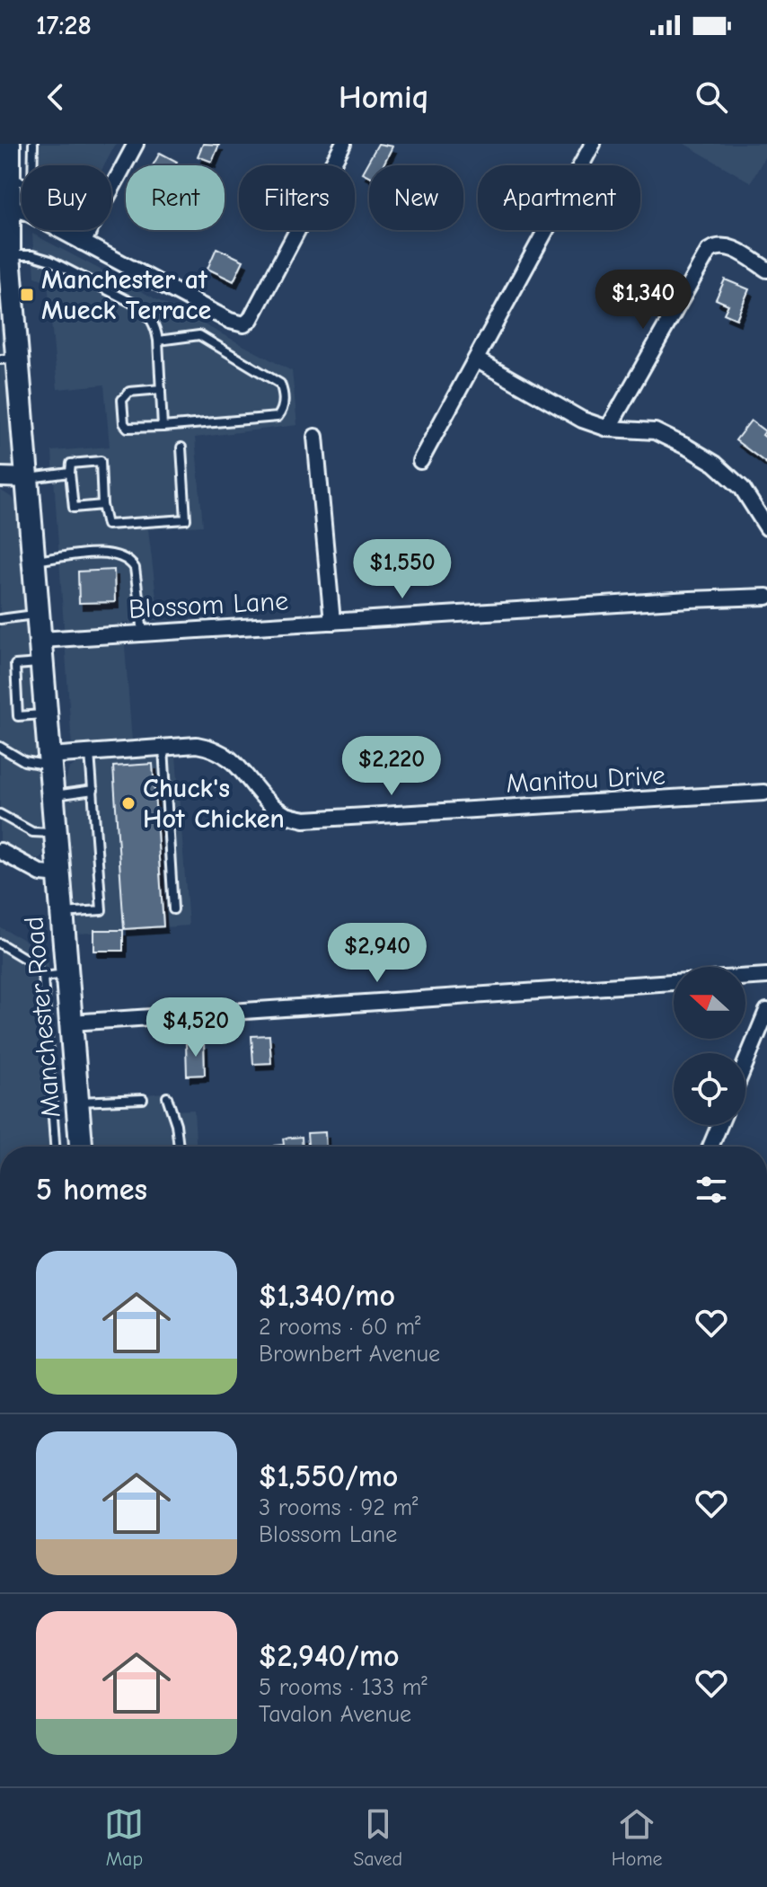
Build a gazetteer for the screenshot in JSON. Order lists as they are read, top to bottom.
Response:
{
  "streets": {
    "main road": ["Manchester Road"],
    "street": ["Blossom Lane", "Manitou Drive"]
  },
  "crossings": [
    ["Blossom Lane", "Manchester Road"],
    ["Manitou Drive", "Manchester Road"]
  ],
  "places": {
    "transit": ["Manchester at Mueck Terrace"],
    "other": ["Chuck's Hot Chicken"]
  },
  "north": "left",
  "page": {
    "status": "17:28",
    "header": "Homiq",
    "chip": [
      "Buy",
      "Rent",
      "Filters",
      "New",
      "Apartment"
    ],
    "price": [
      "$1,340",
      "$1,550",
      "$2,220",
      "$2,940",
      "$4,520"
    ],
    "heading": "5 homes",
    "list": [
      {
        "name": "$1,340/mo",
        "note": "2 rooms · 60 m² · Brownbert Avenue"
      },
      {
        "name": "$1,550/mo",
        "note": "3 rooms · 92 m² · Blossom Lane"
      },
      {
        "name": "$2,940/mo",
        "note": "5 rooms · 133 m² · Tavalon Avenue"
      }
    ],
    "tabs": ["Map", "Saved", "Home"]
  }
}
